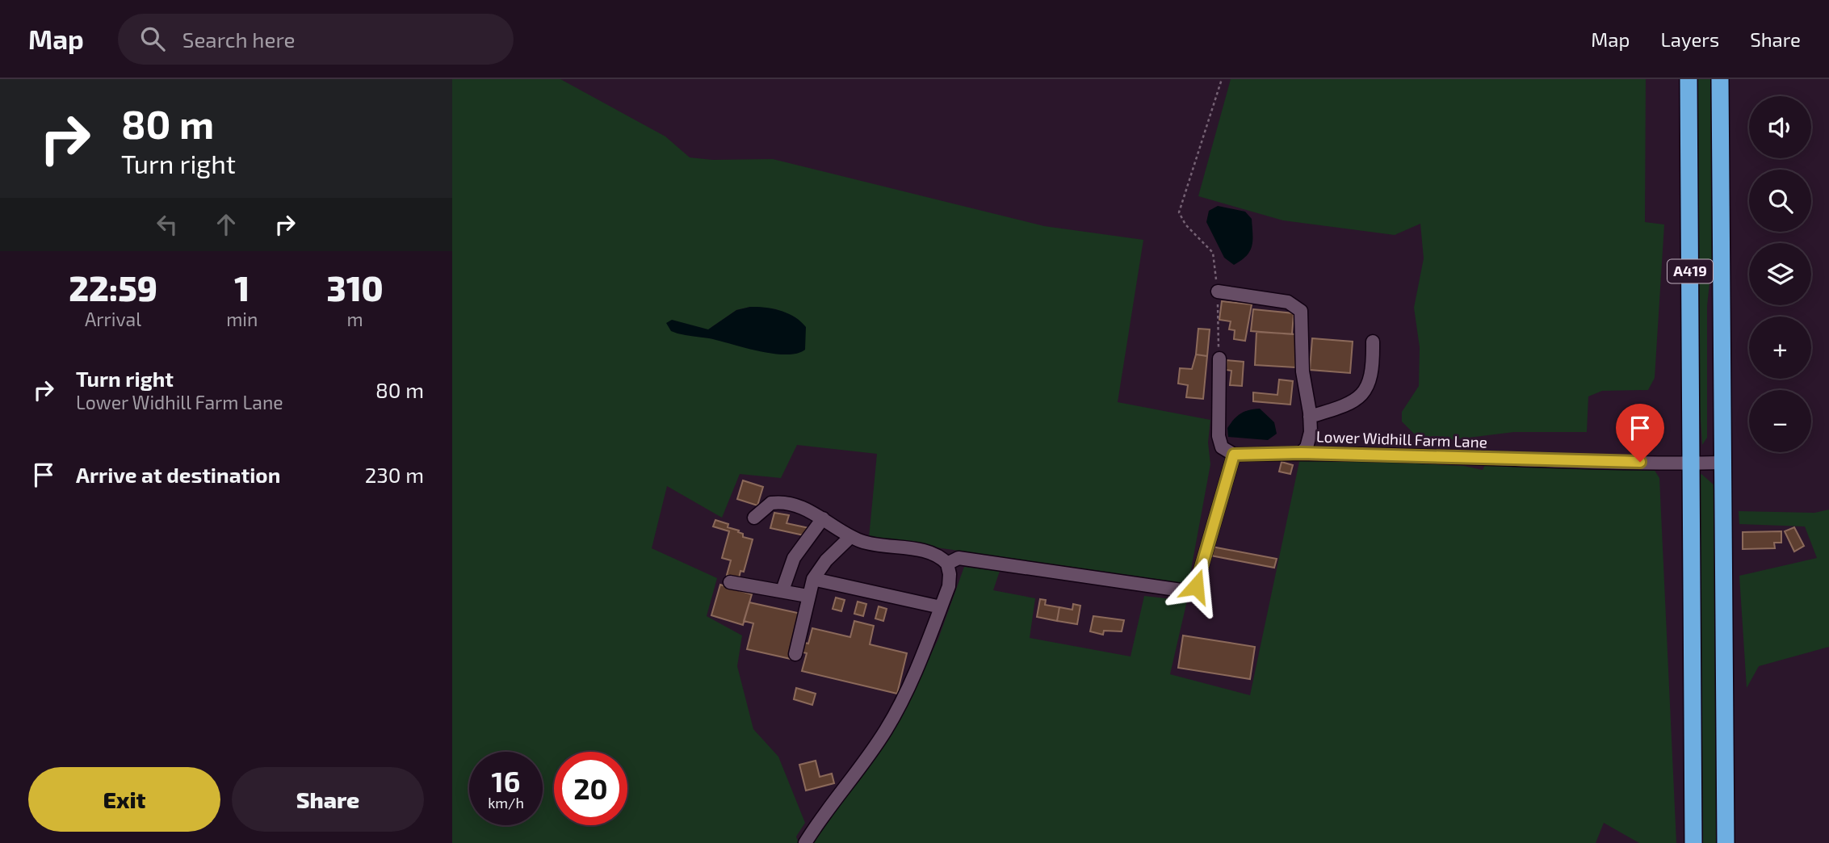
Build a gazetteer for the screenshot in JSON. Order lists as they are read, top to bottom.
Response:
{
  "streets": {
    "highway": ["A419"],
    "lane": ["Lower Widhill Farm Lane"]
  },
  "crossings": [
    ["A419", "Lower Widhill Farm Lane"]
  ],
  "page": {
    "header": "Map",
    "search": "Search here",
    "nav": ["Map", "Layers", "Share"],
    "turn": ["80 m", "Turn right"],
    "map_buttons": ["+", "−"],
    "eta": [
      "22:59",
      "Arrival",
      "1",
      "min",
      "310",
      "m"
    ],
    "list": [
      {
        "name": "Turn right",
        "note": "Lower Widhill Farm Lane",
        "value": "80 m"
      },
      {
        "name": "Arrive at destination",
        "value": "230 m"
      }
    ],
    "speed": "16 km/h",
    "limit": "20",
    "buttons": ["Exit", "Share"]
  }
}
